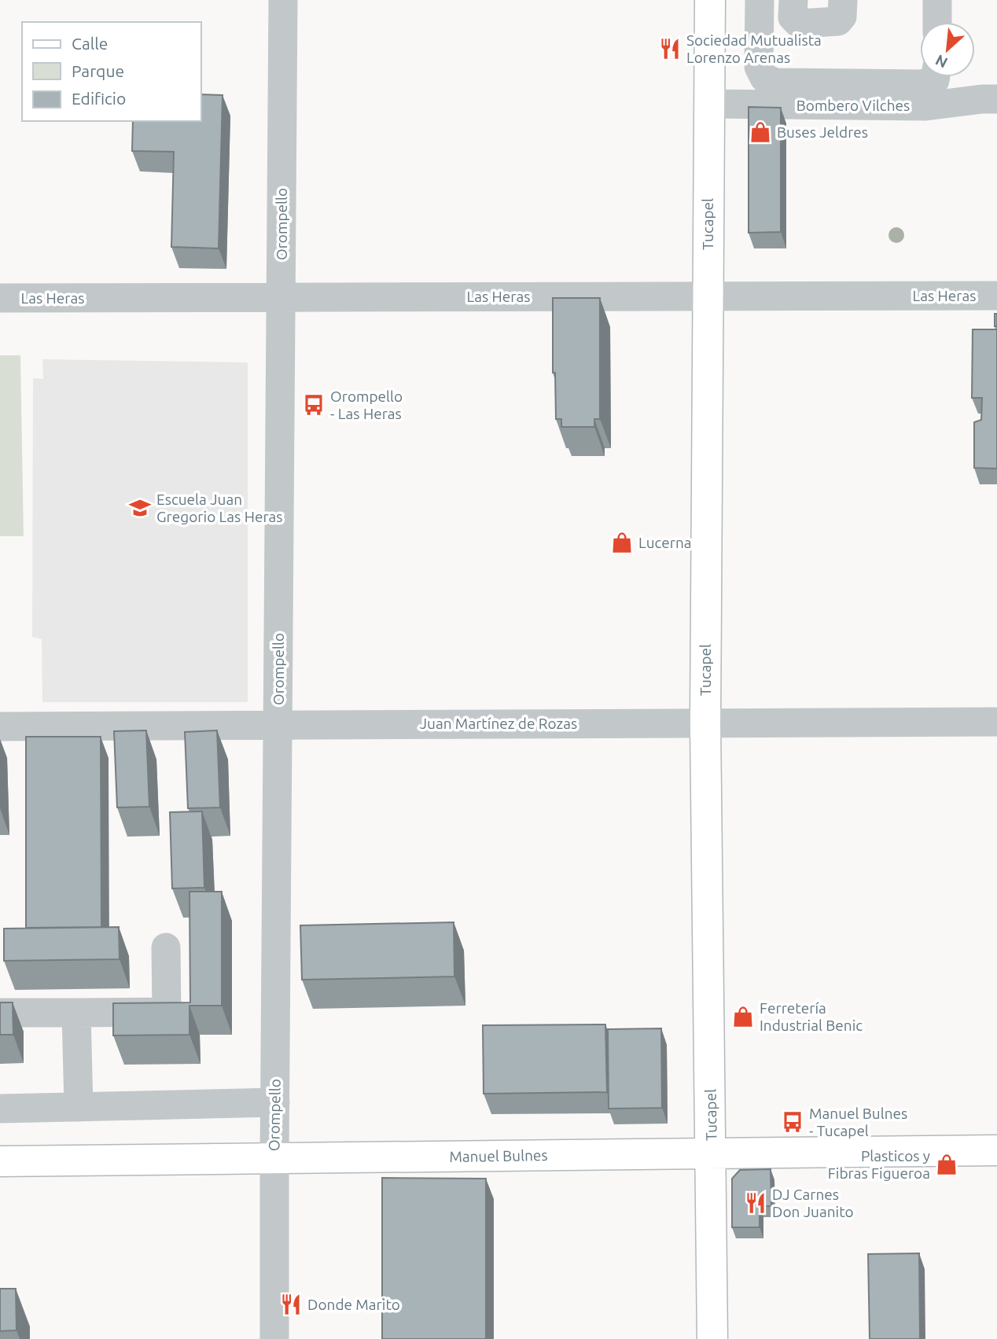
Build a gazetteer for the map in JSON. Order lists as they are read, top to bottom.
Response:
{
  "streets": {
    "main road": ["Tucapel", "Manuel Bulnes"],
    "street": [
      "Bombero Vilches",
      "Orompello",
      "Las Heras",
      "Juan Martínez de Rozas"
    ]
  },
  "crossings": [
    ["Bombero Vilches", "Tucapel"],
    ["Orompello", "Las Heras"],
    ["Orompello", "Juan Martínez de Rozas"],
    ["Orompello", "Manuel Bulnes"],
    ["Tucapel", "Las Heras"],
    ["Tucapel", "Juan Martínez de Rozas"],
    ["Tucapel", "Manuel Bulnes"]
  ],
  "places": {
    "restaurant": ["Sociedad Mutualista Lorenzo Arenas", "DJ Carnes Don Juanito", "Donde Marito"],
    "shop": [
      "Buses Jeldres",
      "Lucerna",
      "Ferretería Industrial Benic",
      "Plasticos y Fibras Figueroa"
    ],
    "bus stop": ["Orompello - Las Heras", "Manuel Bulnes - Tucapel"],
    "school or university": ["Escuela Juan Gregorio Las Heras"]
  },
  "legend": ["Calle", "Parque", "Edificio"],
  "north": "bottom left"
}
